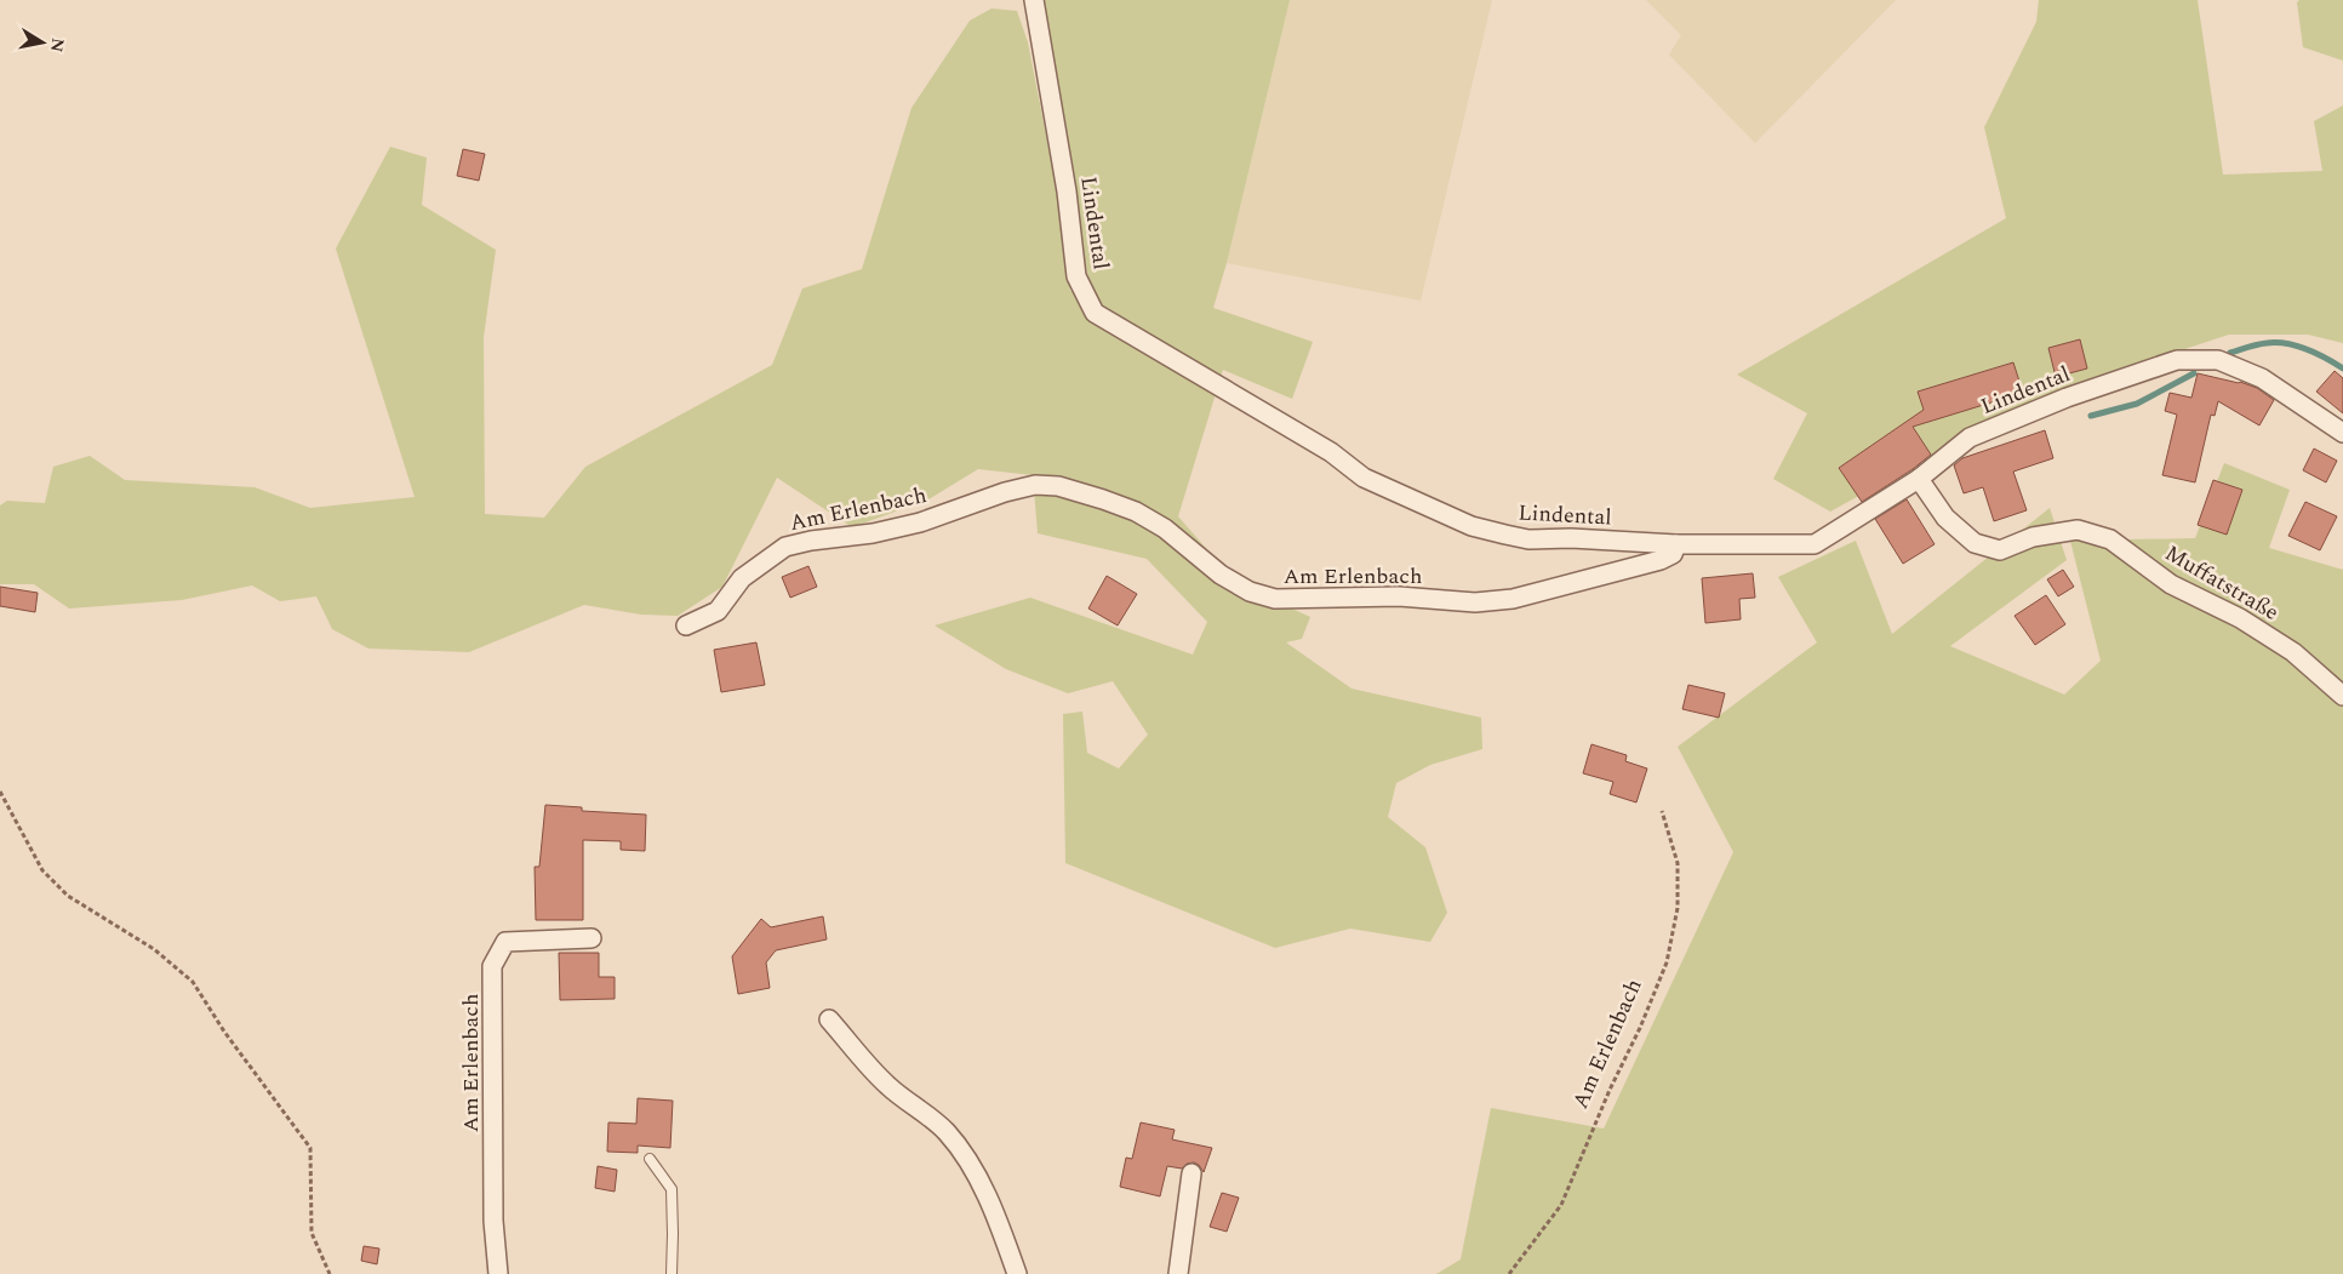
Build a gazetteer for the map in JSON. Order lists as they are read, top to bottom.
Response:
{
  "streets": {
    "street": ["Lindental", "Am Erlenbach", "Muffatstraße"]
  },
  "crossings": [
    ["Lindental", "Am Erlenbach"],
    ["Lindental", "Muffatstraße"]
  ],
  "north": "right"
}
